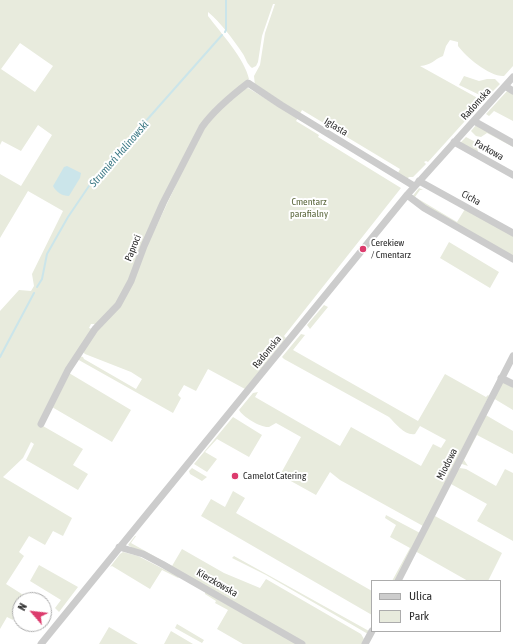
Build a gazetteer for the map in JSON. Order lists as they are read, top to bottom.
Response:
{
  "streets": {
    "street": [
      "Radomska",
      "Iglasta",
      "Parkowa",
      "Cicha",
      "Paproci",
      "Miodowa",
      "Kierzkowska"
    ]
  },
  "crossings": [
    ["Radomska", "Iglasta"],
    ["Radomska", "Parkowa"],
    ["Radomska", "Cicha"],
    ["Radomska", "Kierzkowska"],
    ["Iglasta", "Cicha"],
    ["Iglasta", "Paproci"]
  ],
  "water": ["Strumień Halinowski"],
  "parks": ["Cmentarz parafialny"],
  "places": ["Cerekiew / Cmentarz", "Camelot Catering"],
  "legend": ["Ulica", "Park"],
  "north": "top left"
}
